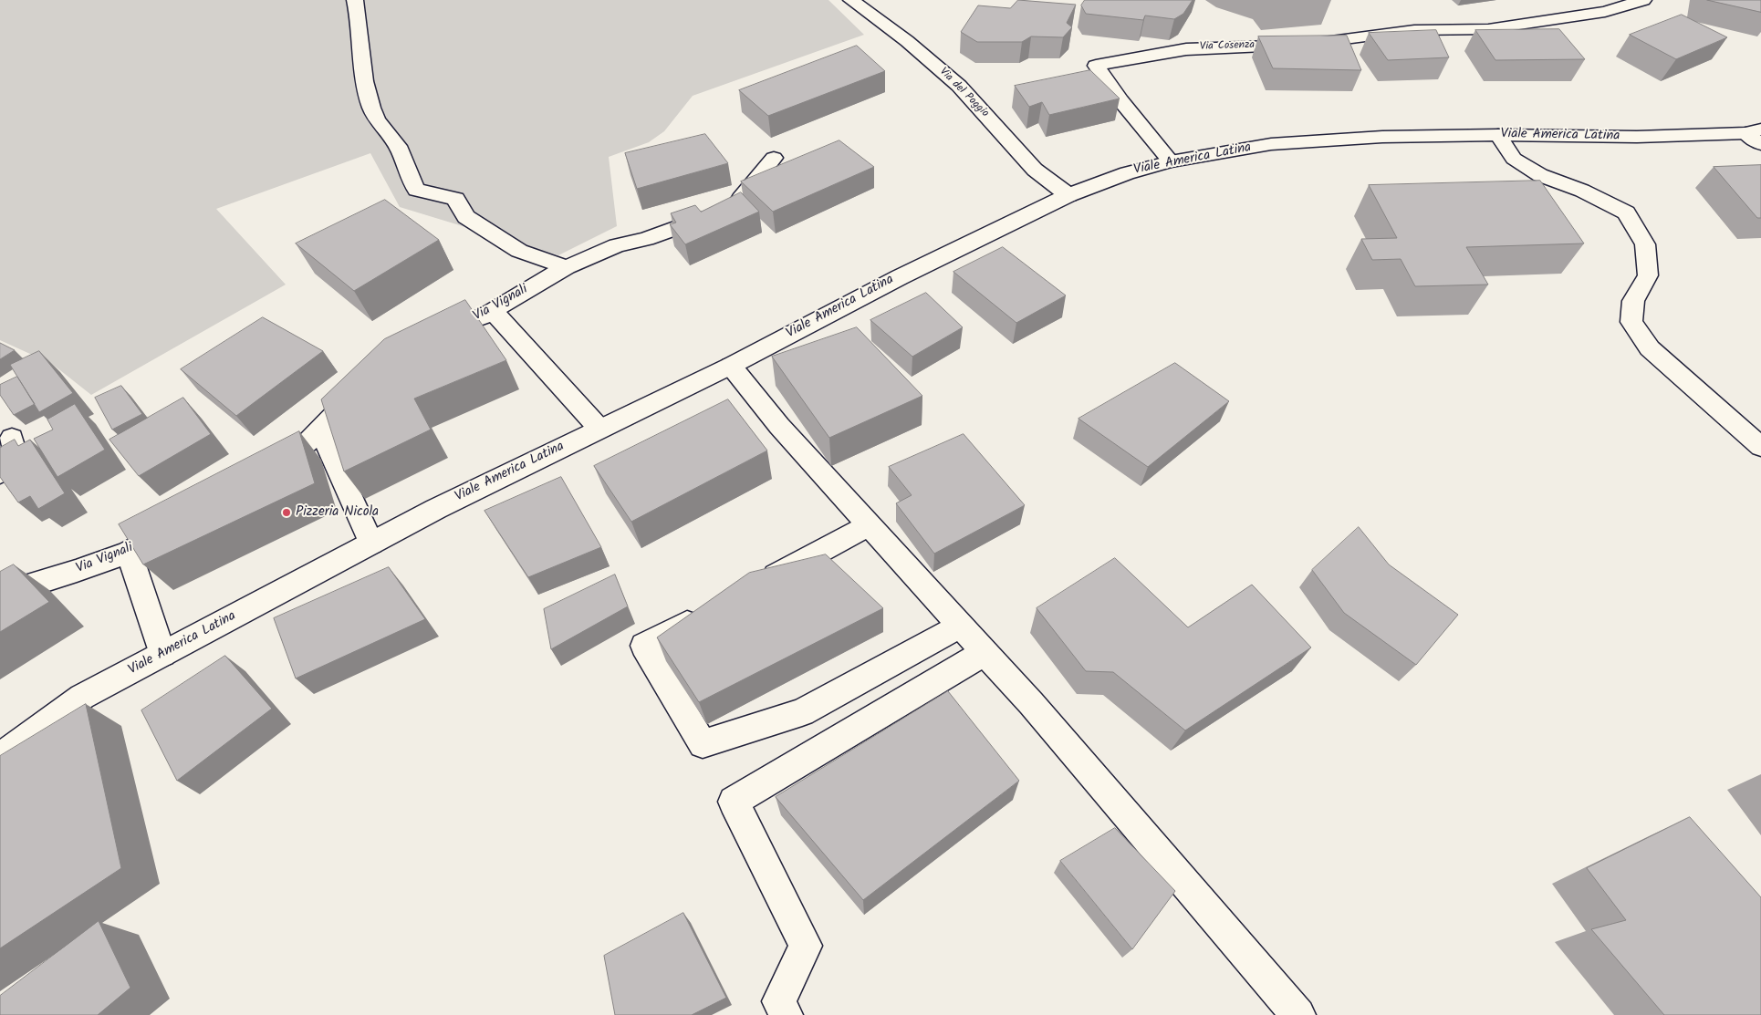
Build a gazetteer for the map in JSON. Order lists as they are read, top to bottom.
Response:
{
  "streets": {
    "street": [
      "Via Cosenza",
      "Via del Poggio",
      "Viale America Latina",
      "Via Vignali"
    ]
  },
  "crossings": [
    ["Via Cosenza", "Viale America Latina"],
    ["Via del Poggio", "Viale America Latina"]
  ],
  "places": ["Pizzeria Nicola"]
}
